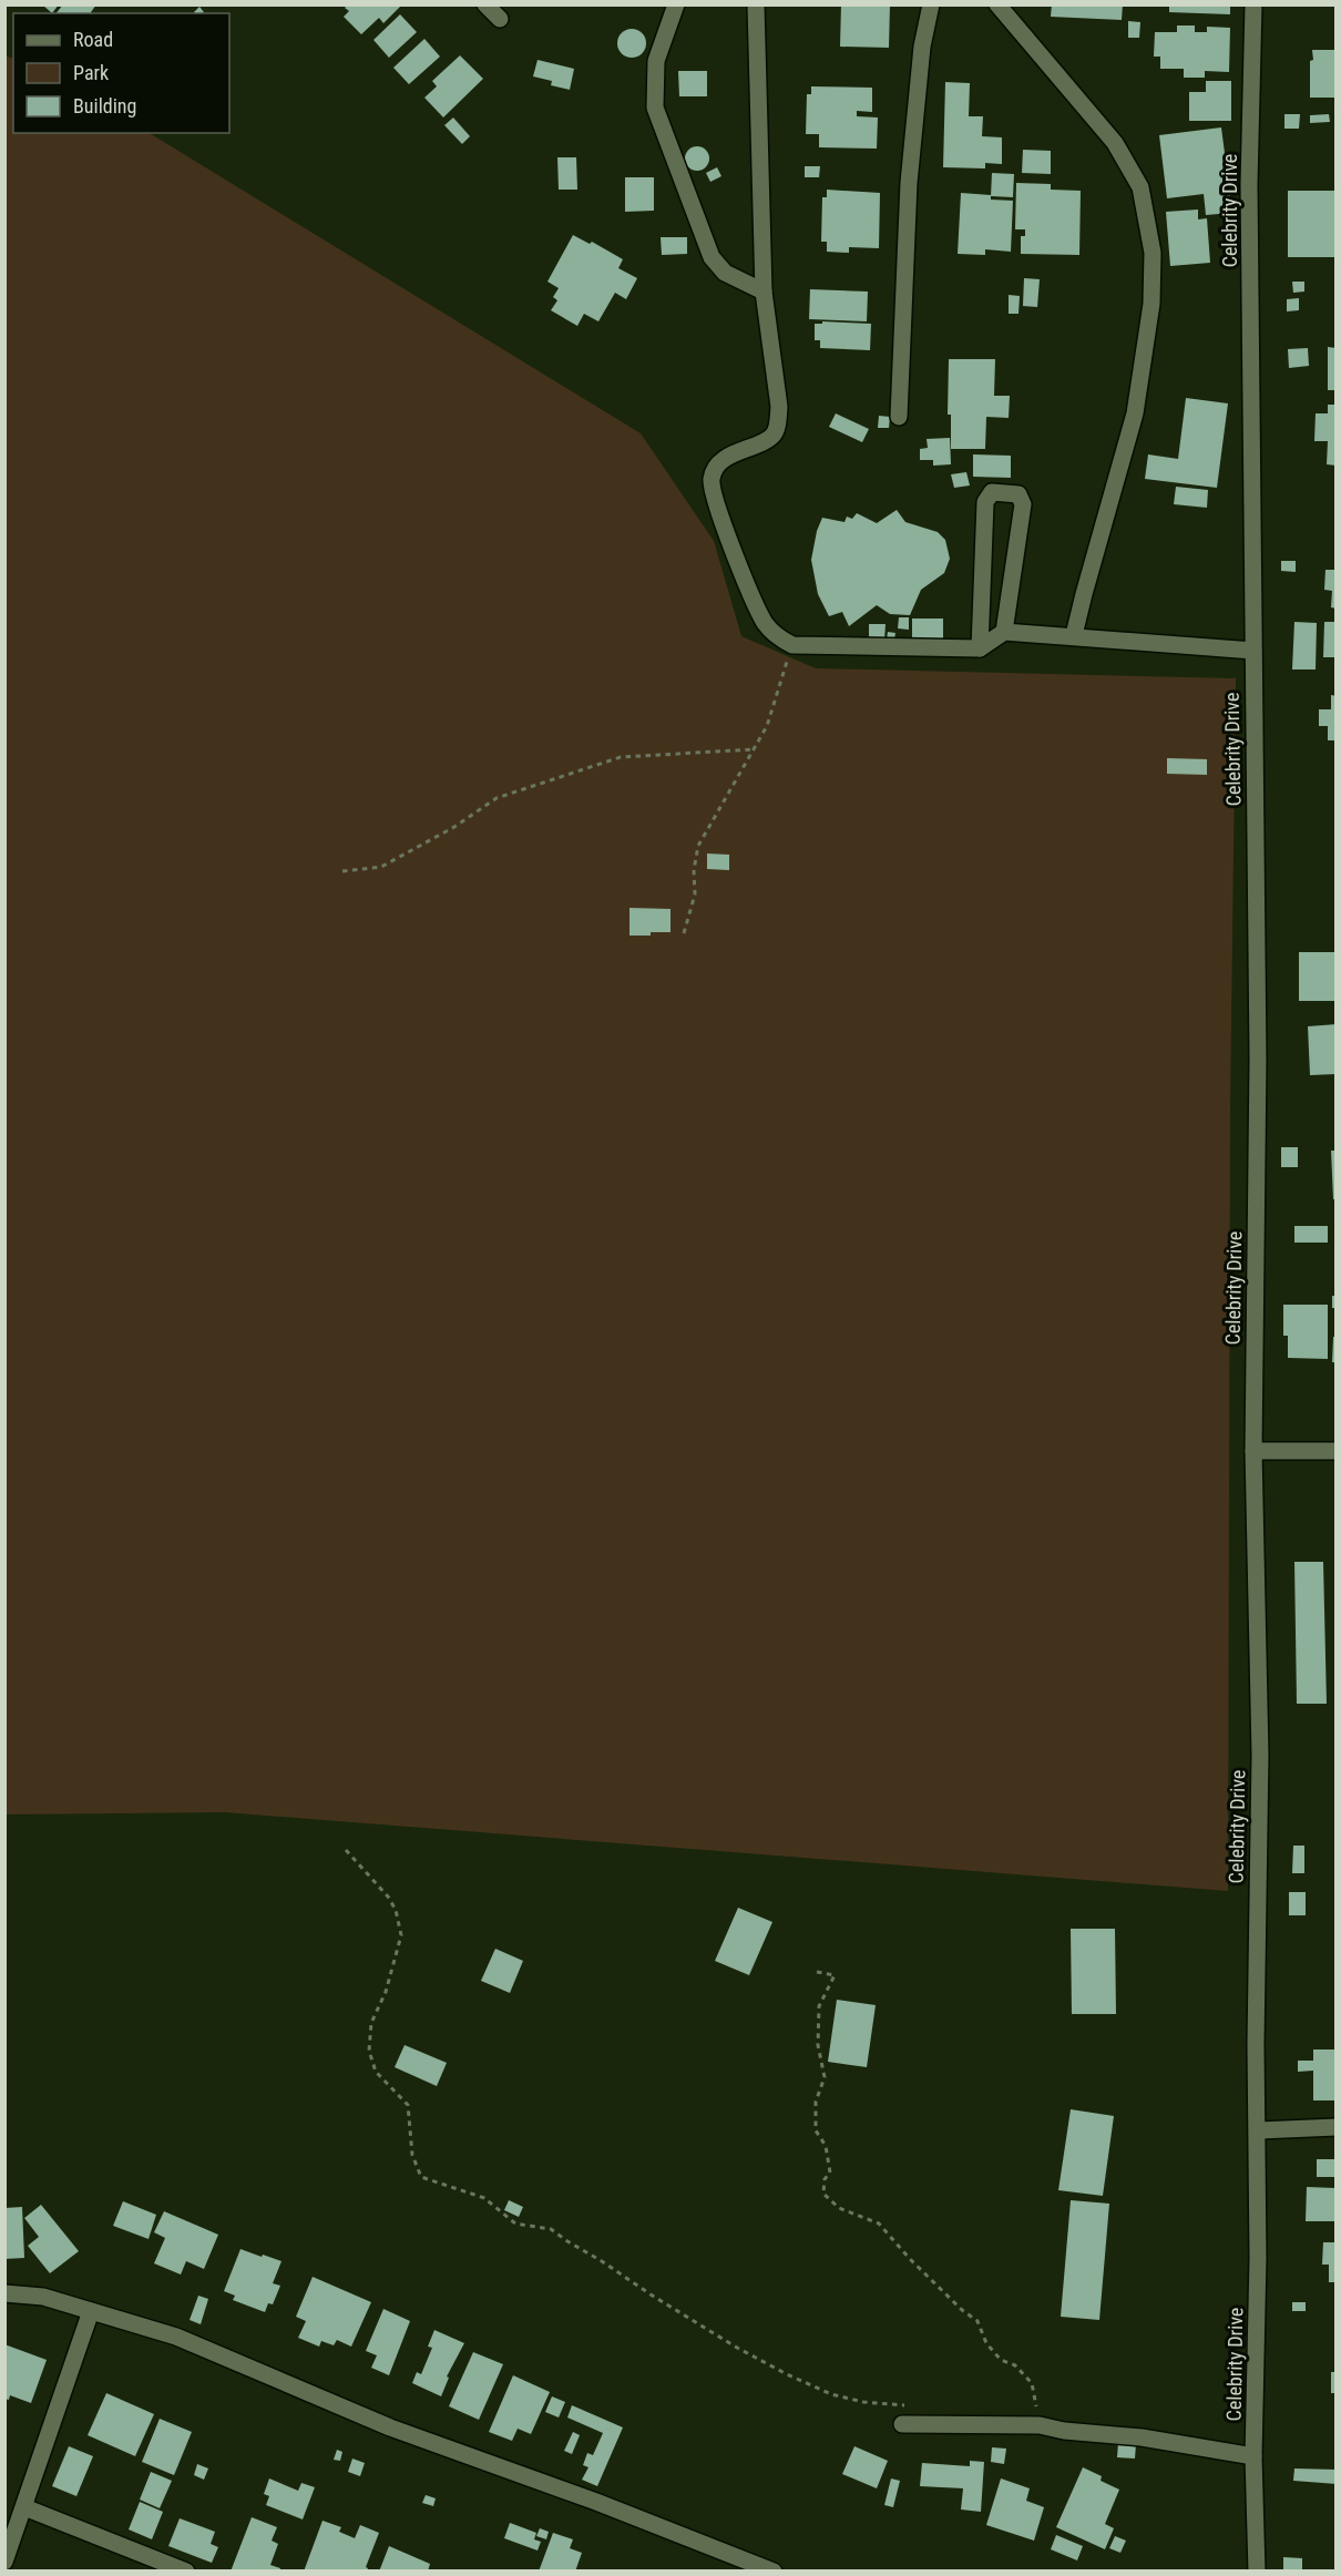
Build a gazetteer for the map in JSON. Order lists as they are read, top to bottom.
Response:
{
  "streets": {
    "street": ["Celebrity Drive"]
  },
  "legend": ["Road", "Park", "Building"]
}
